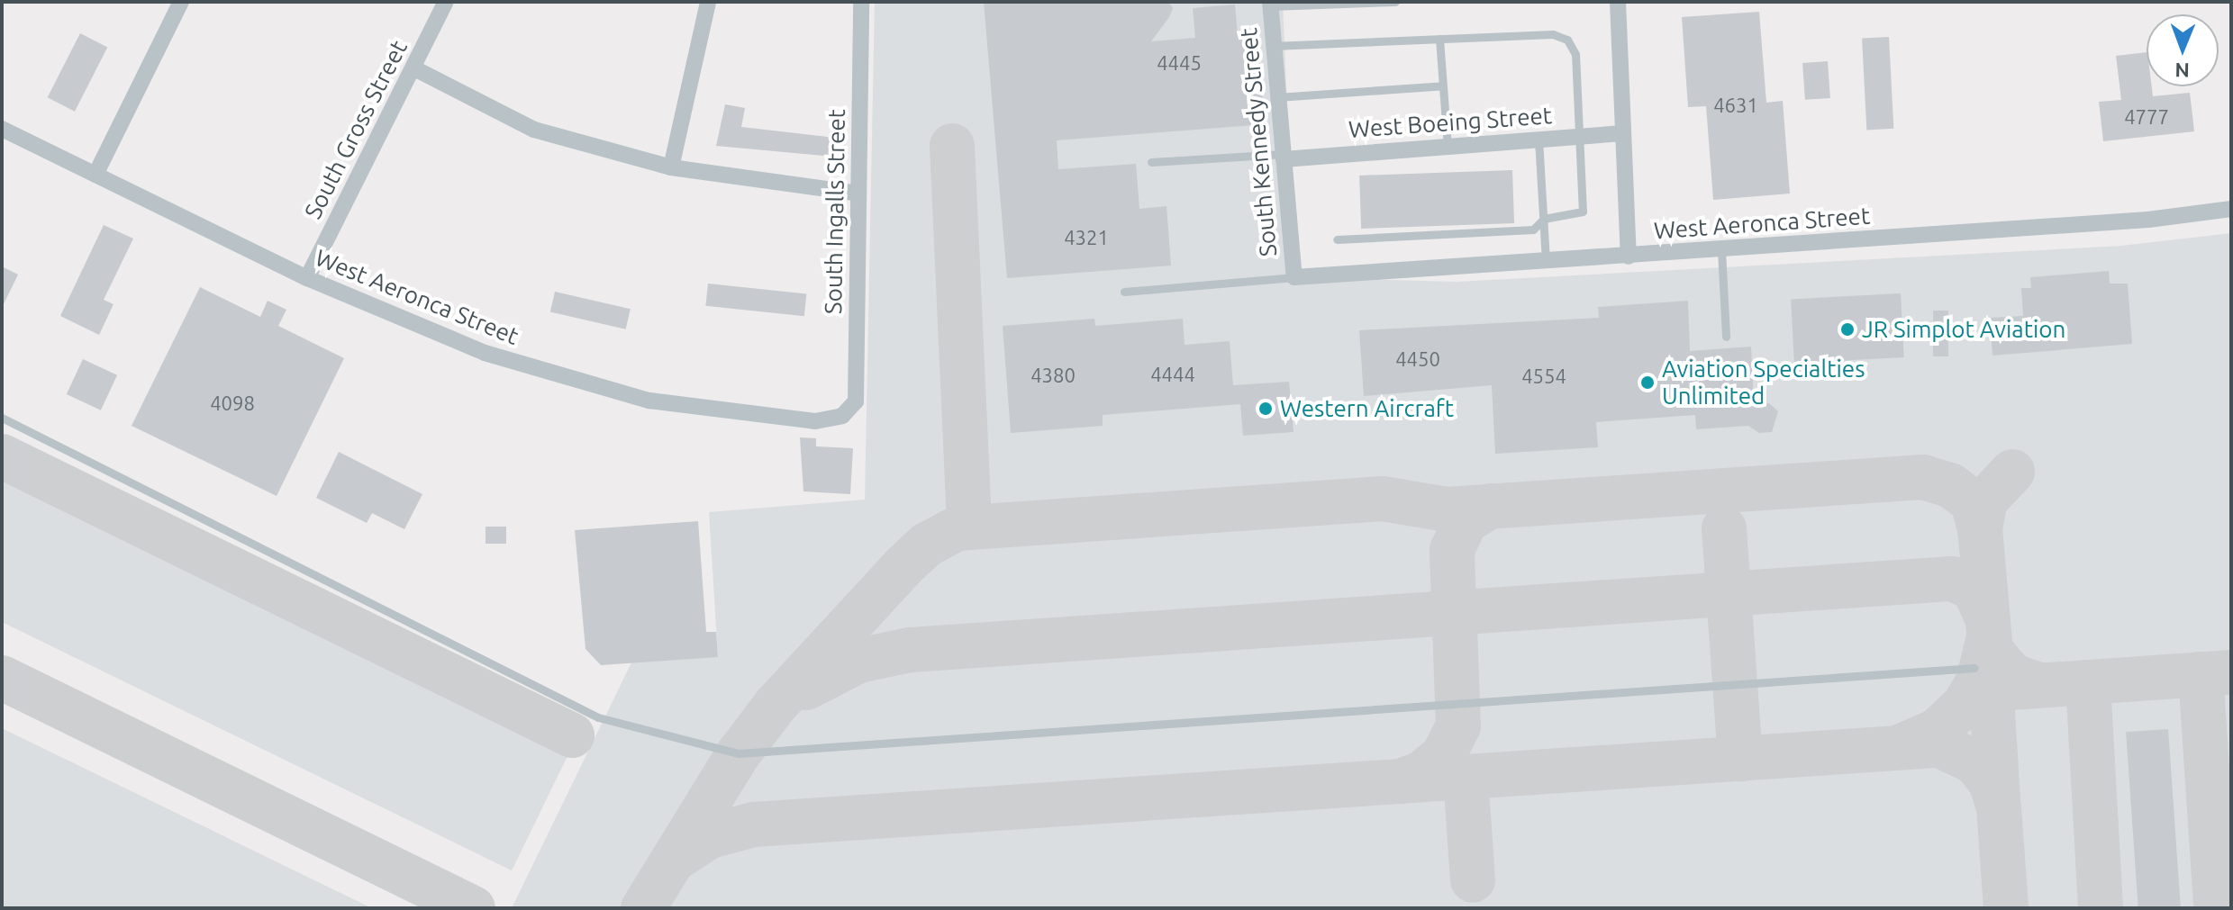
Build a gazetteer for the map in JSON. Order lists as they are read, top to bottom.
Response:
{
  "streets": {
    "street": [
      "West Boeing Street",
      "South Gross Street",
      "South Kennedy Street",
      "South Ingalls Street",
      "West Aeronca Street"
    ]
  },
  "crossings": [
    ["West Boeing Street", "South Kennedy Street"],
    ["South Gross Street", "West Aeronca Street"],
    ["South Kennedy Street", "West Aeronca Street"],
    ["South Ingalls Street", "West Aeronca Street"]
  ],
  "places": ["JR Simplot Aviation", "Aviation Specialties Unlimited", "Western Aircraft"],
  "house_numbers": [
    "4445",
    "4631",
    "4777",
    "4321",
    "4450",
    "4444",
    "4380",
    "4554",
    "4098"
  ],
  "north": "bottom"
}
